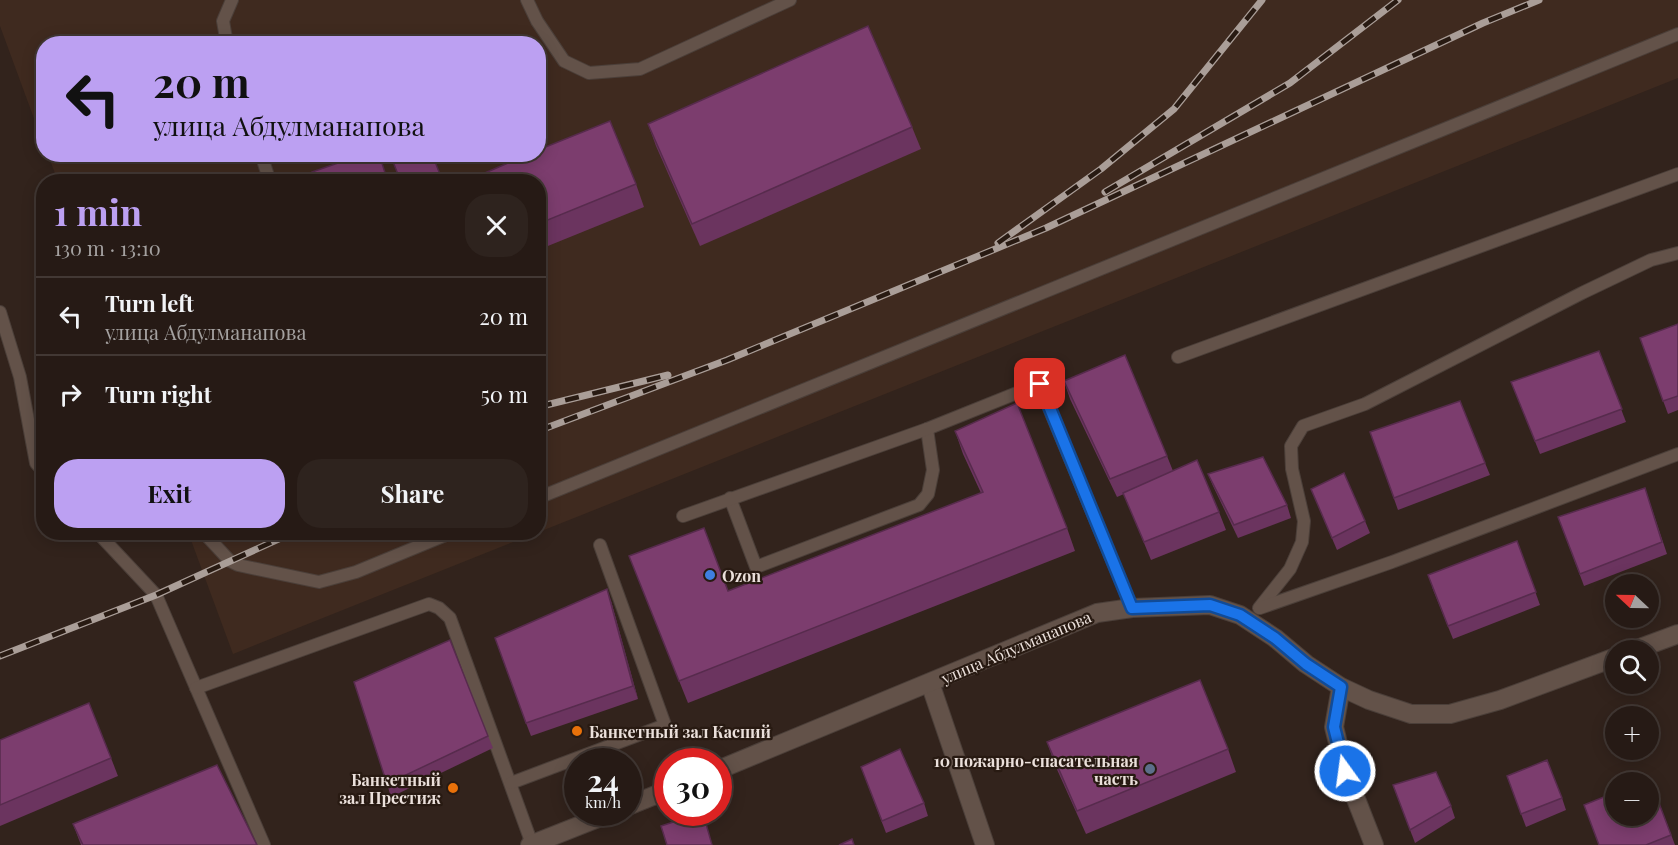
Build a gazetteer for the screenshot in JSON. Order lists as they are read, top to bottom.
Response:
{
  "streets": {
    "street": ["улица Абдулманапова"]
  },
  "places": [
    "Ozon",
    "Банкетный зал Каспий",
    "10 пожарно-спасательная часть",
    "Банкетный зал Престиж"
  ],
  "north": "left",
  "page": {
    "turn": ["20 m", "улица Абдулманапова"],
    "heading": ["1 min", "130 m · 13:10"],
    "list": [
      {
        "name": "Turn left",
        "note": "улица Абдулманапова",
        "value": "20 m"
      },
      {
        "name": "Turn right",
        "value": "50 m"
      }
    ],
    "buttons": ["Exit", "Share"],
    "map_buttons": ["+", "−"],
    "speed": "24 km/h",
    "limit": "30"
  }
}
